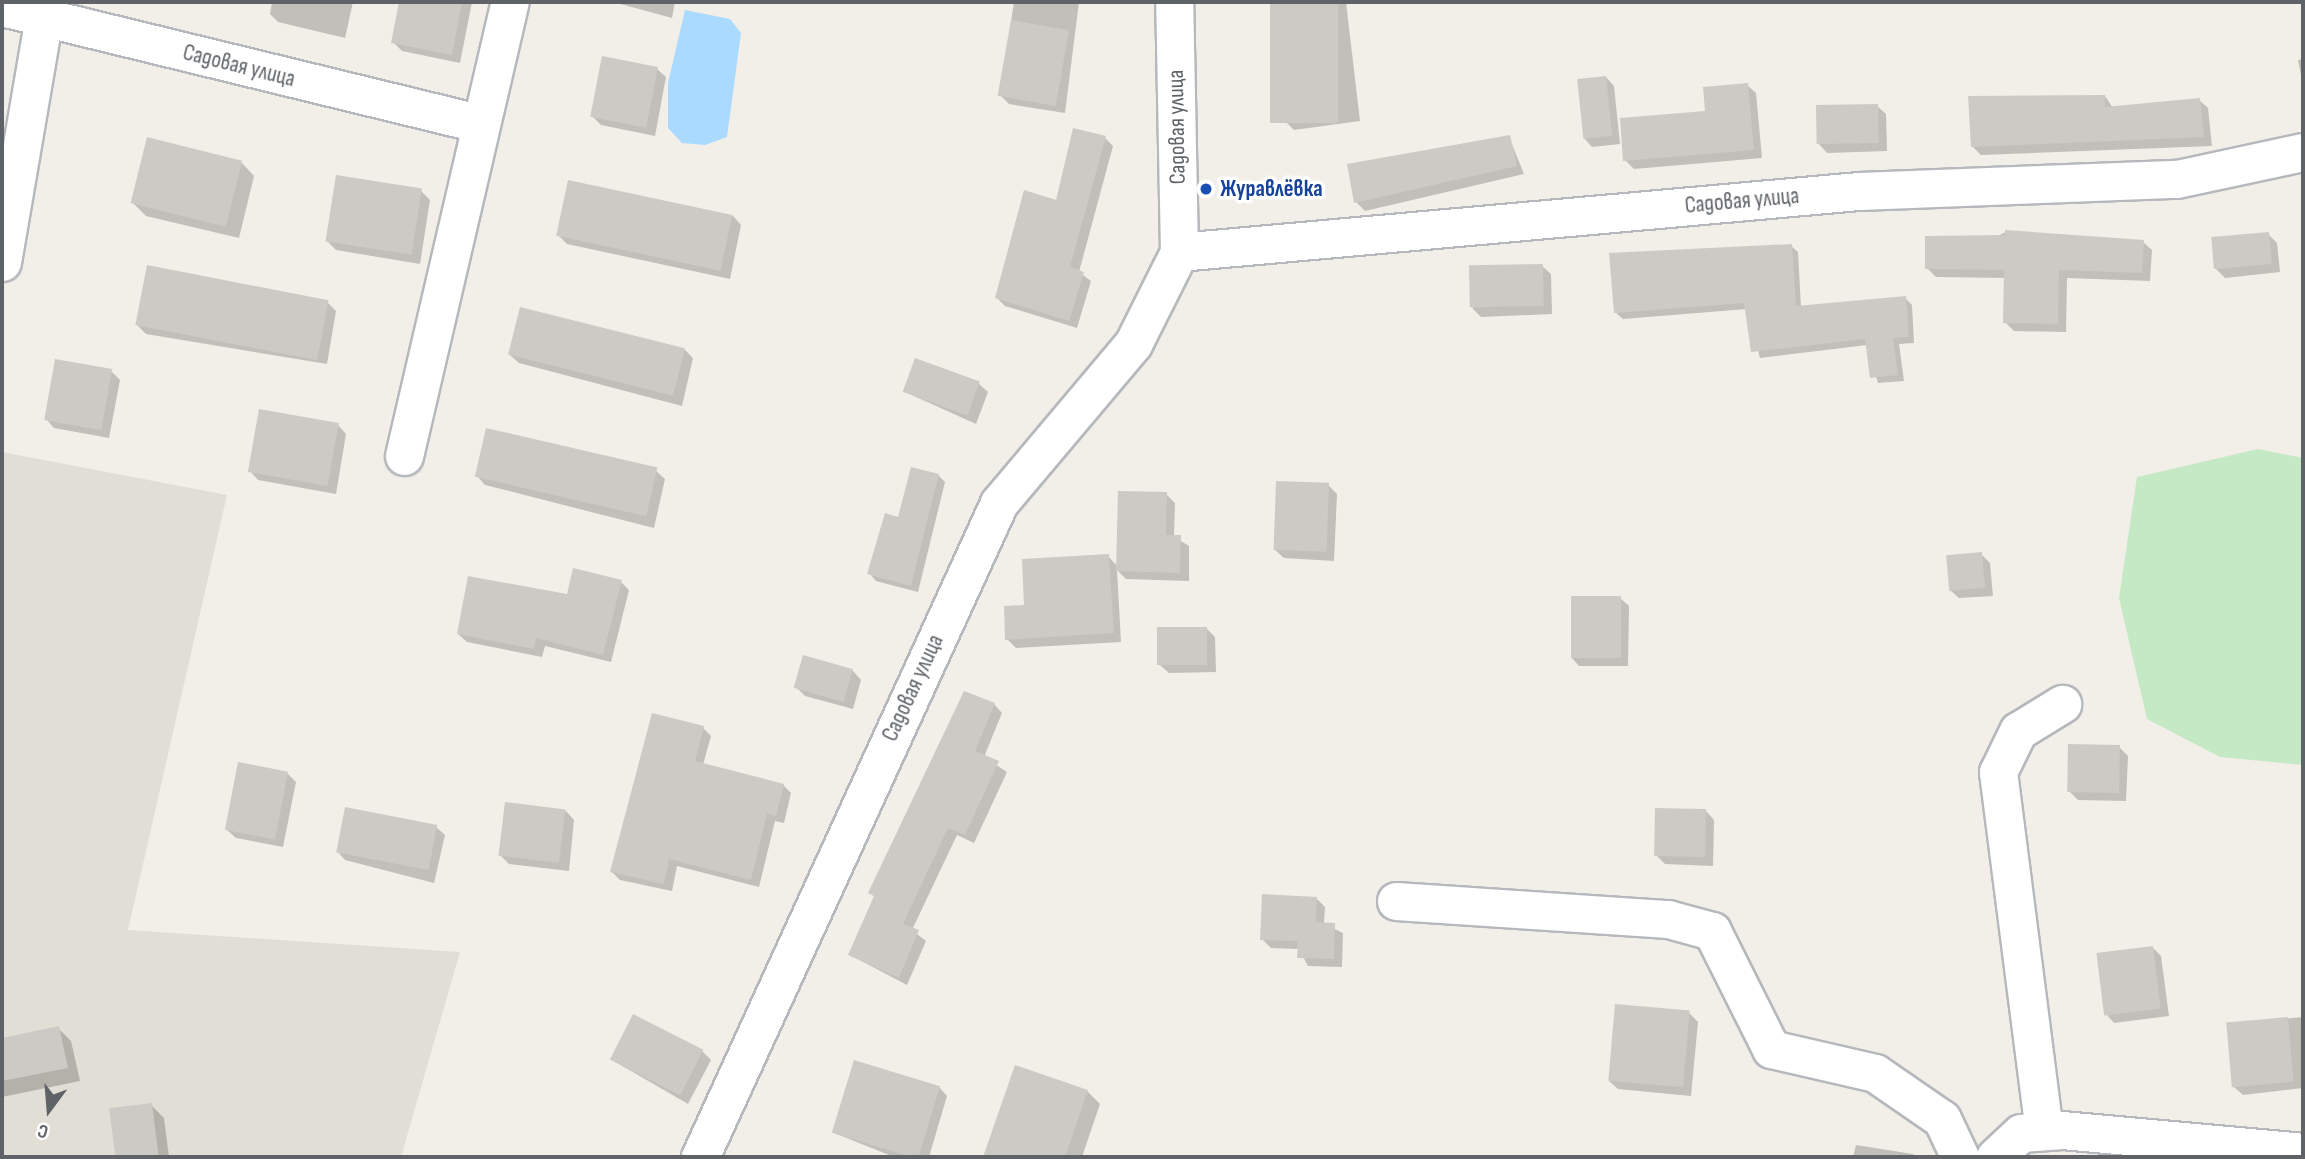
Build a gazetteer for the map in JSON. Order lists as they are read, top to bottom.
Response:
{
  "streets": {
    "street": ["Садовая улица"]
  },
  "places": ["Журавлёвка"],
  "north": "bottom"
}
